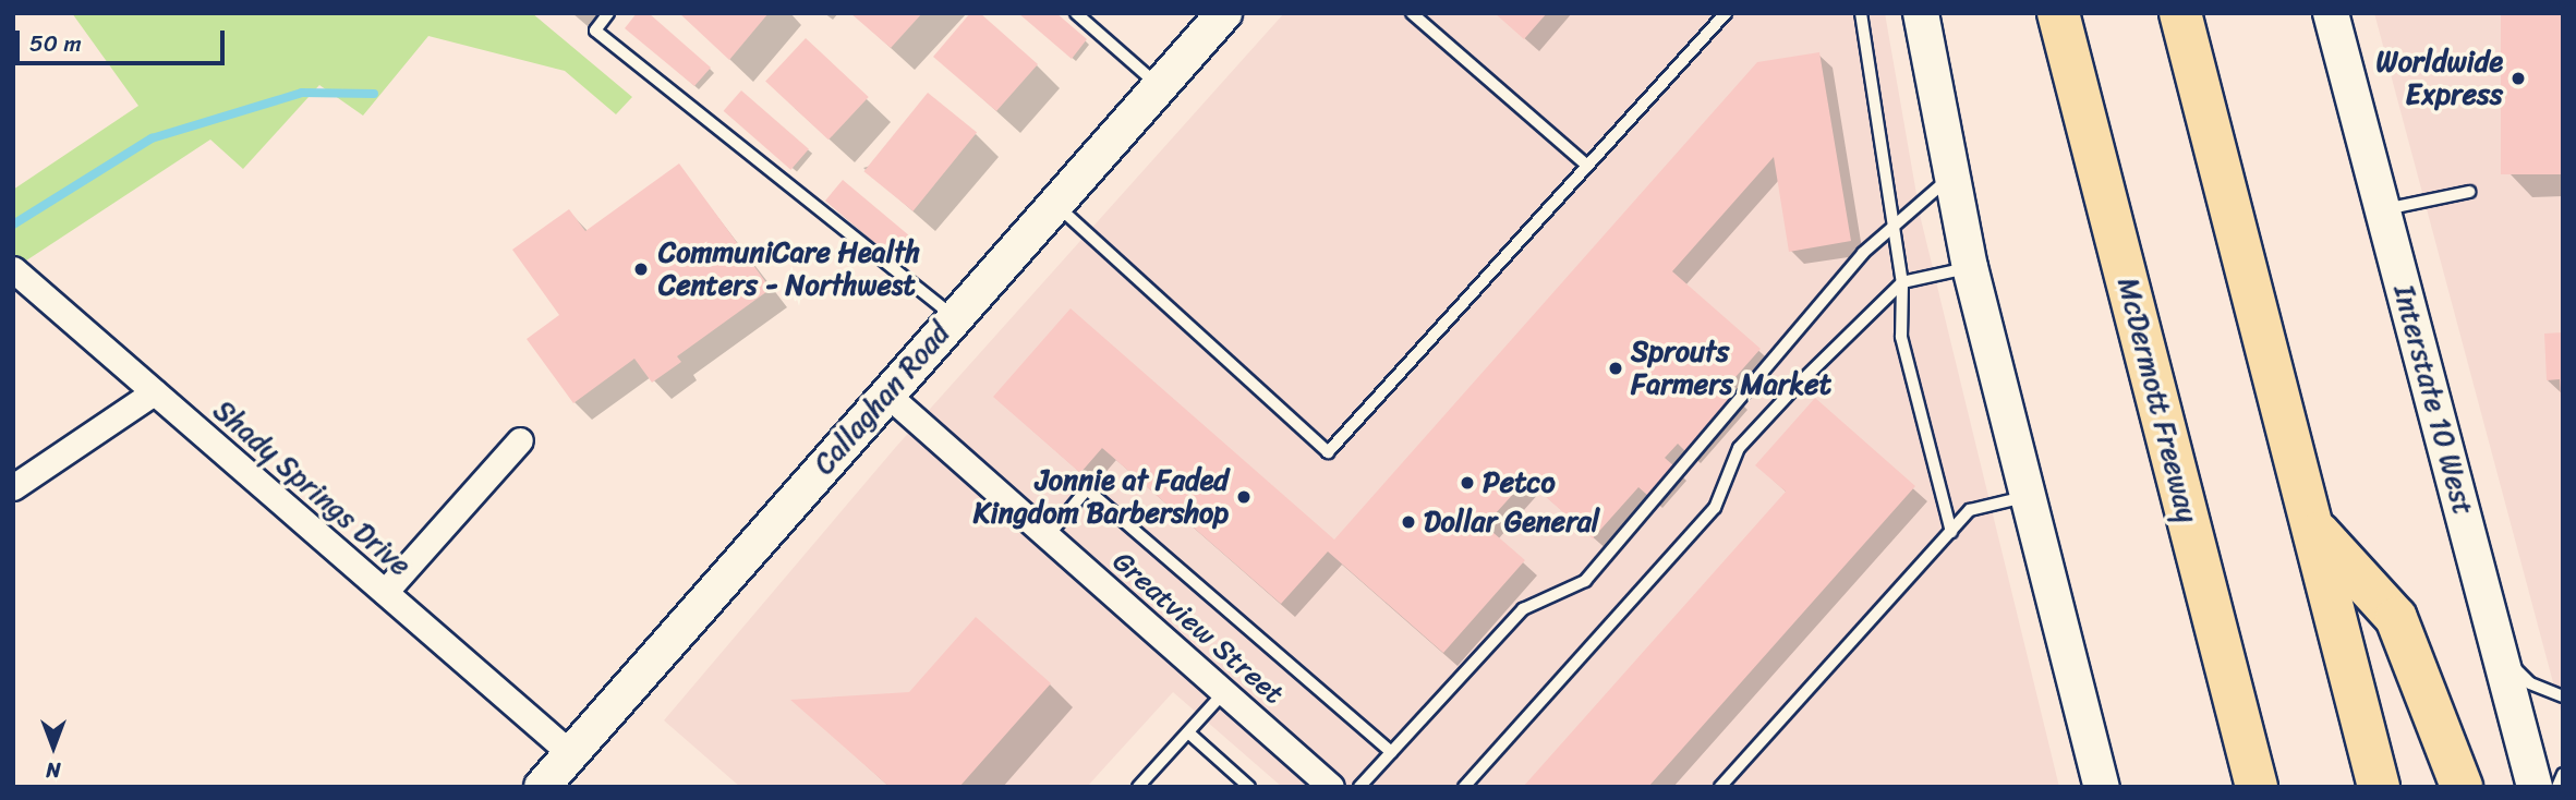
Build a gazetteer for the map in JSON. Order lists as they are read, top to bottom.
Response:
{
  "streets": {
    "highway": ["McDermott Freeway"],
    "main road": ["Callaghan Road", "Interstate 10 West"],
    "street": ["Shady Springs Drive", "Greatview Street"]
  },
  "crossings": [
    ["Callaghan Road", "Shady Springs Drive"],
    ["Callaghan Road", "Greatview Street"]
  ],
  "places": [
    "Worldwide Express",
    "CommuniCare Health Centers - Northwest",
    "Sprouts Farmers Market",
    "Petco",
    "Jonnie at Faded Kingdom Barbershop",
    "Dollar General"
  ],
  "scale_bar": "50 m",
  "north": "bottom"
}
